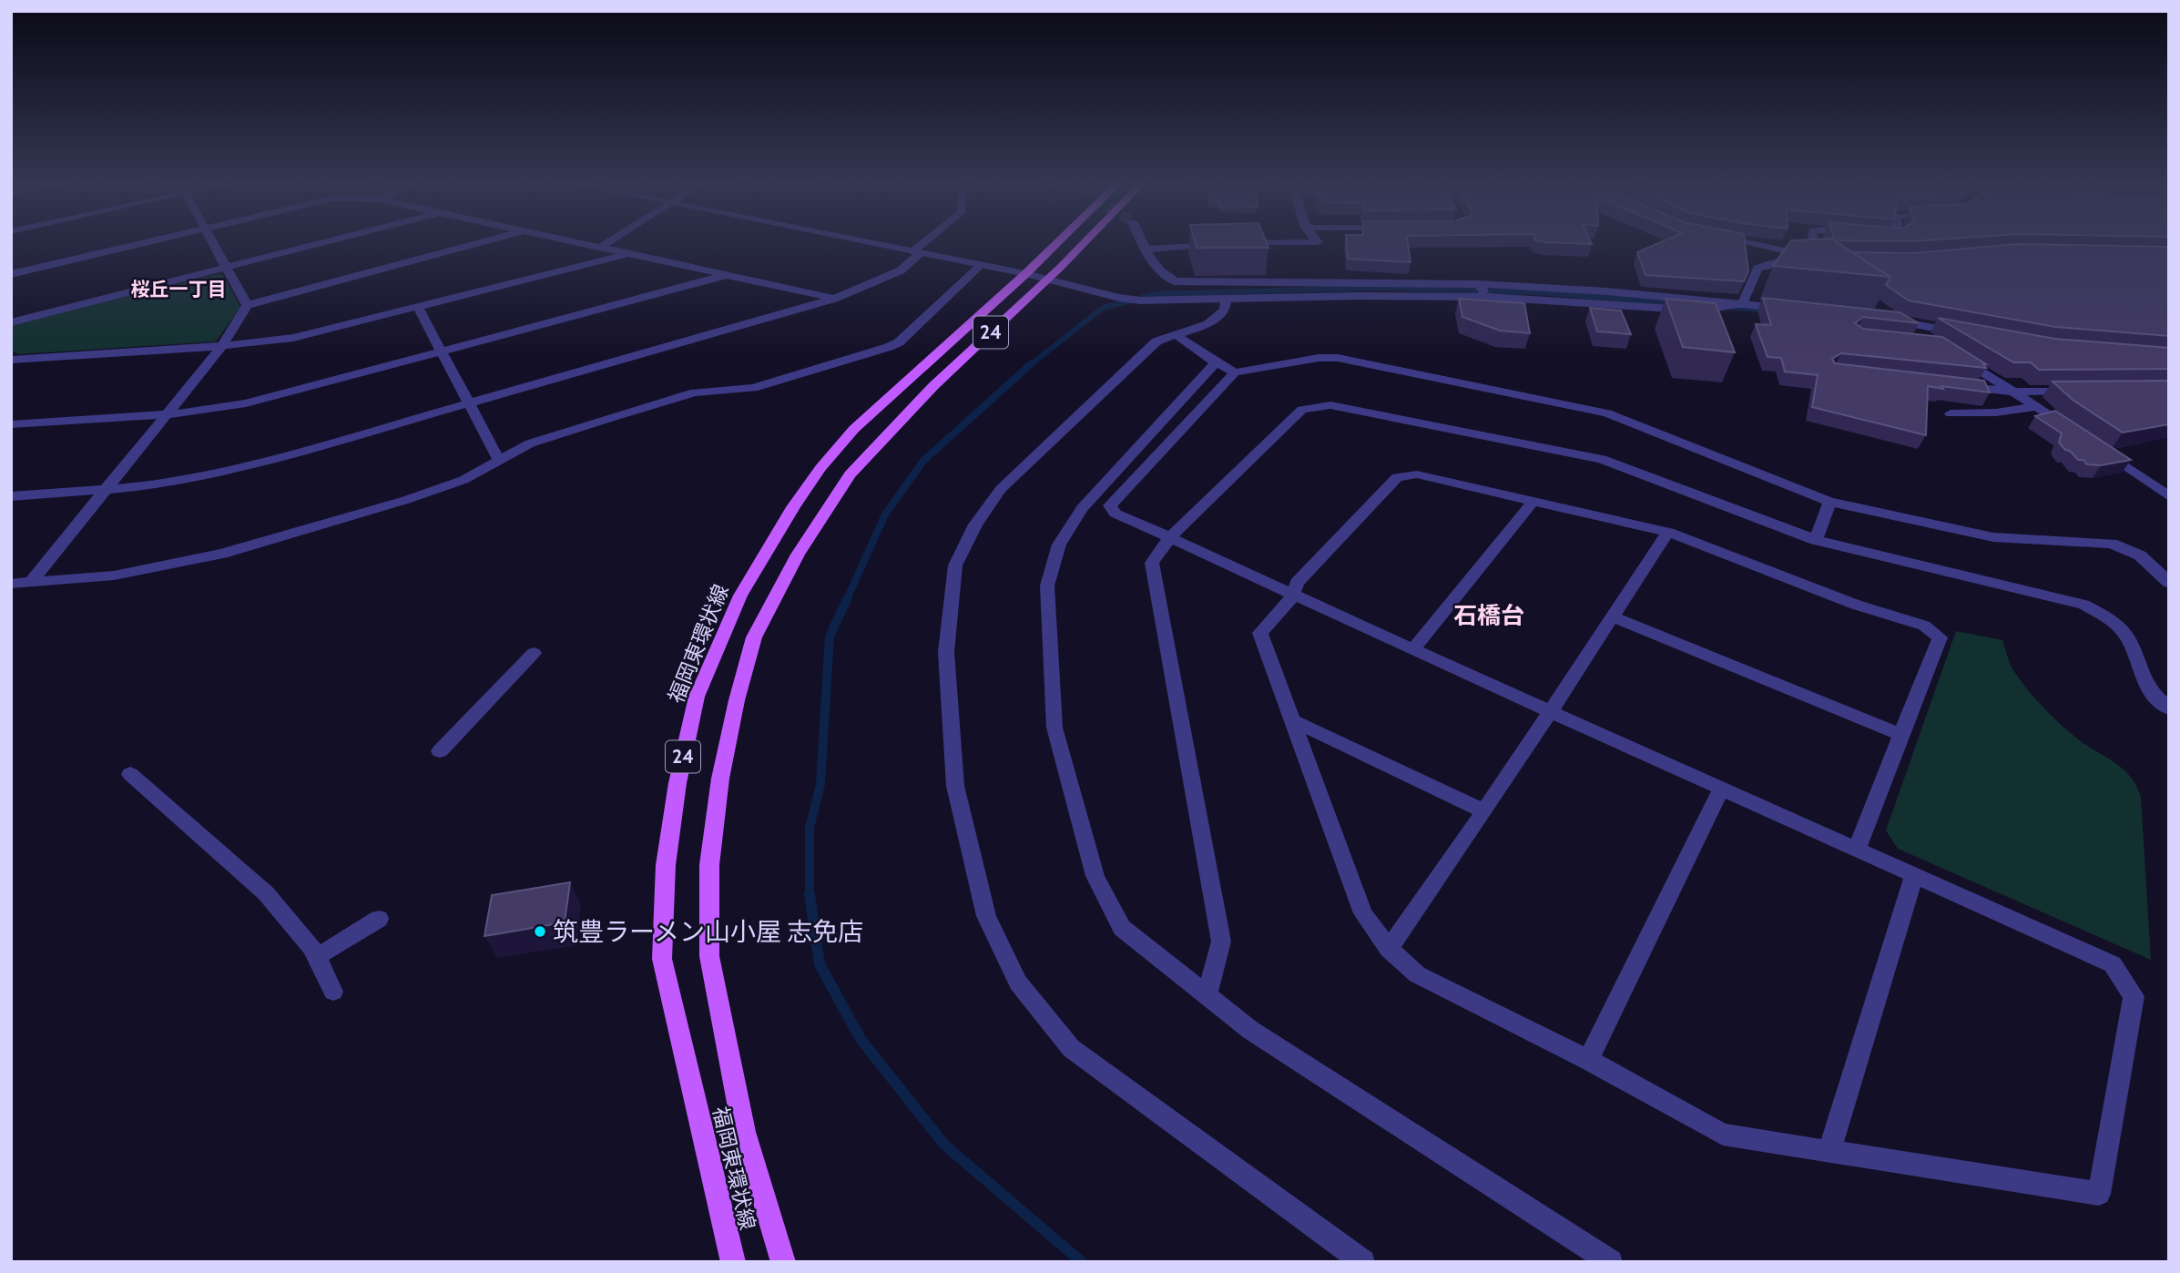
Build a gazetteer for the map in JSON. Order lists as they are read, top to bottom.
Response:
{
  "streets": {
    "main road": ["24", "福岡東環状線"]
  },
  "districts": ["桜丘一丁目", "石橋台"],
  "places": ["筑豊ラーメン山小屋 志免店"]
}
